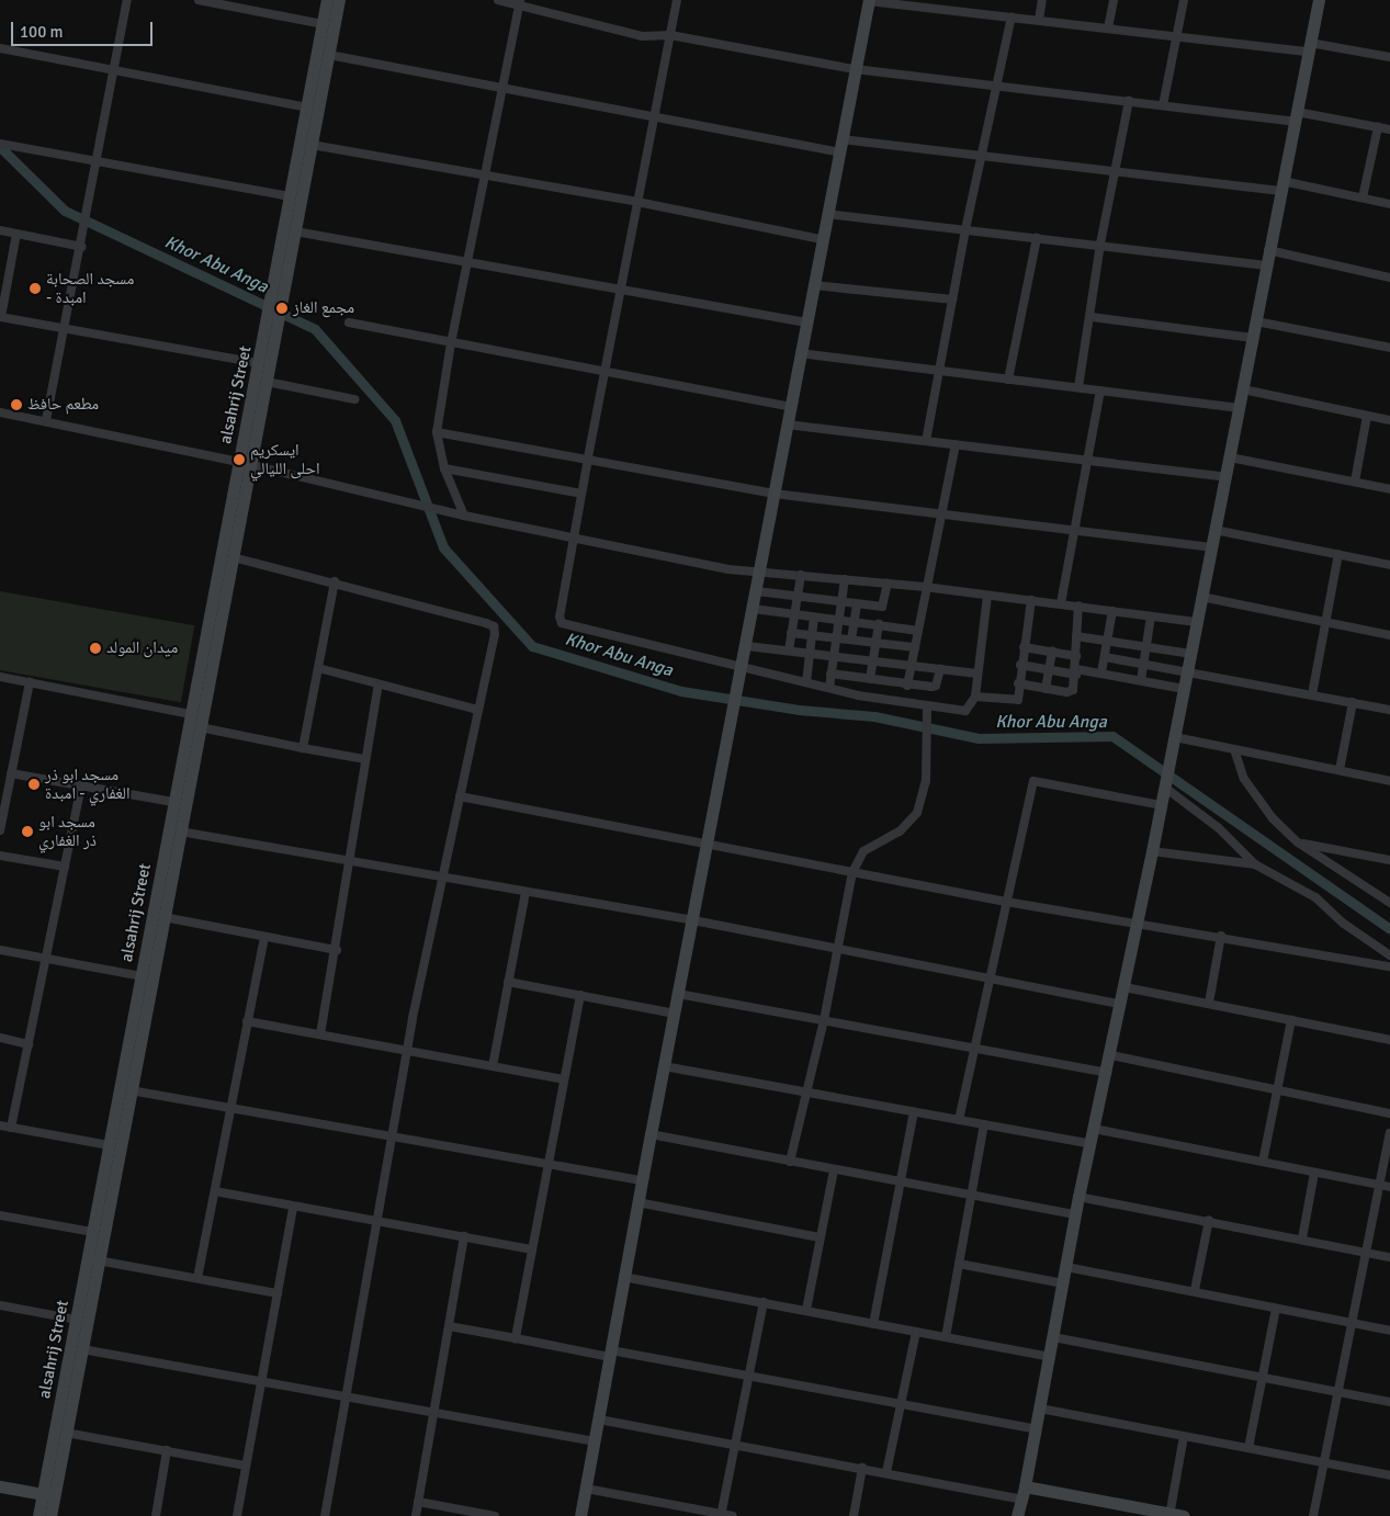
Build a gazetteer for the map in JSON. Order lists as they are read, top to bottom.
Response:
{
  "streets": {
    "street": ["alsahrij Street"]
  },
  "water": ["Khor Abu Anga"],
  "places": [
    "مسجد الصحابة - امبدة",
    "مجمع الغاز",
    "مطعم حافظ",
    "ايسكريم احلى الليالي",
    "ميدان المولد",
    "مسجد ابو ذر الغفاري - امبدة",
    "مسجد ابو ذر الغفاري"
  ],
  "scale_bar": "100 m"
}
